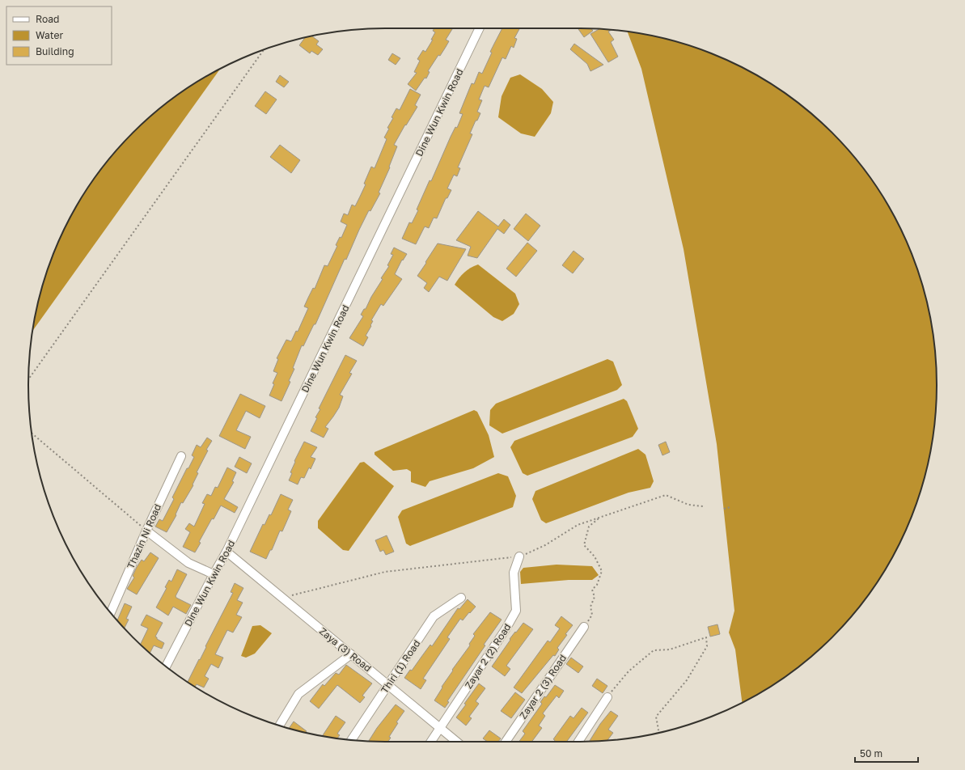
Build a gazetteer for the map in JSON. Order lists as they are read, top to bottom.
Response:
{
  "streets": {
    "street": [
      "Dine Wun Kwin Road",
      "Thazin Ni Road",
      "Zaya (3) Road",
      "Zayar 2 (2) Road",
      "Thiri (1) Road",
      "Zayar 2 (3) Road"
    ]
  },
  "crossings": [
    ["Dine Wun Kwin Road", "Zaya (3) Road"],
    ["Zaya (3) Road", "Zayar 2 (2) Road"],
    ["Zaya (3) Road", "Thiri (1) Road"]
  ],
  "legend": ["Road", "Water", "Building"],
  "scale_bar": "50 m"
}
